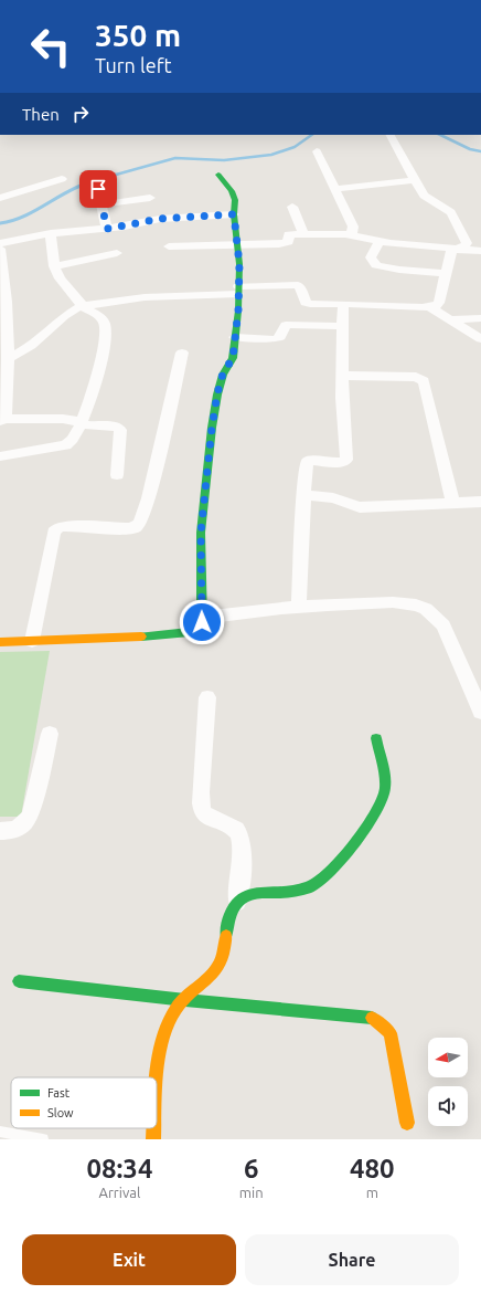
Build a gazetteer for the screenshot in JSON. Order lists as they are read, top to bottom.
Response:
{
  "legend": ["Fast", "Slow"],
  "north": "left",
  "page": {
    "turn": ["350 m", "Turn left"],
    "then": "Then",
    "eta": [
      "08:34",
      "Arrival",
      "6",
      "min",
      "480",
      "m"
    ],
    "buttons": ["Exit", "Share"]
  }
}
